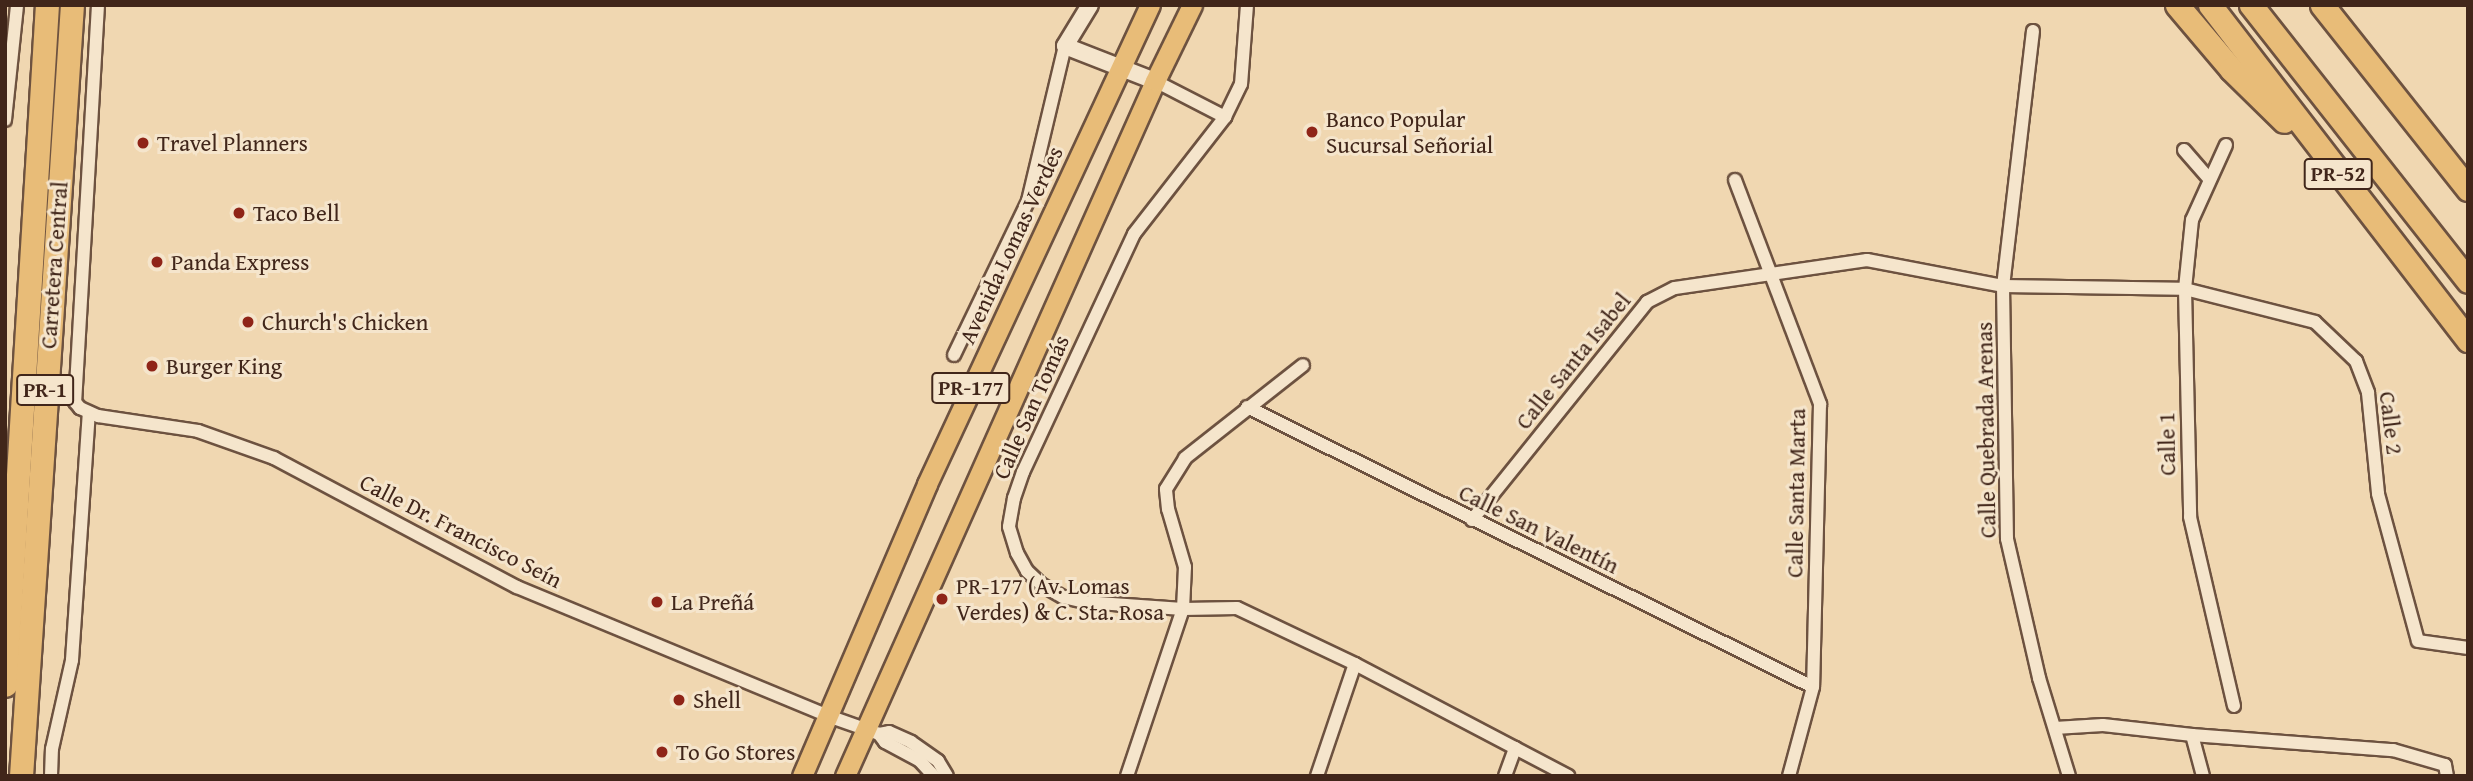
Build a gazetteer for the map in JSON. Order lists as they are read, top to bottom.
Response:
{
  "streets": {
    "highway": ["PR-52", "Carretera Central", "PR-1"],
    "main road": ["Avenida Lomas Verdes", "PR-177"],
    "street": [
      "Calle Santa Isabel",
      "Calle San Tomás",
      "Calle 2",
      "Calle Quebrada Arenas",
      "Calle 1",
      "Calle Santa Marta",
      "Calle San Valentín",
      "Calle Dr. Francisco Seín"
    ]
  },
  "crossings": [
    ["Avenida Lomas Verdes", "Calle Dr. Francisco Seín"],
    ["Calle Santa Isabel", "Calle 2"],
    ["Calle Santa Isabel", "Calle Quebrada Arenas"],
    ["Calle Santa Isabel", "Calle Santa Marta"],
    ["Calle Santa Isabel", "Calle San Valentín"],
    ["PR-177", "Calle Dr. Francisco Seín"],
    ["Calle 2", "Calle Quebrada Arenas"],
    ["Calle 2", "Calle 1"],
    ["Calle Santa Marta", "Calle San Valentín"]
  ],
  "places": [
    "Banco Popular Sucursal Señorial",
    "Travel Planners",
    "Taco Bell",
    "Panda Express",
    "Church's Chicken",
    "Burger King",
    "PR-177 (Av. Lomas Verdes) & C. Sta. Rosa",
    "La Preñá",
    "Shell",
    "To Go Stores"
  ]
}
